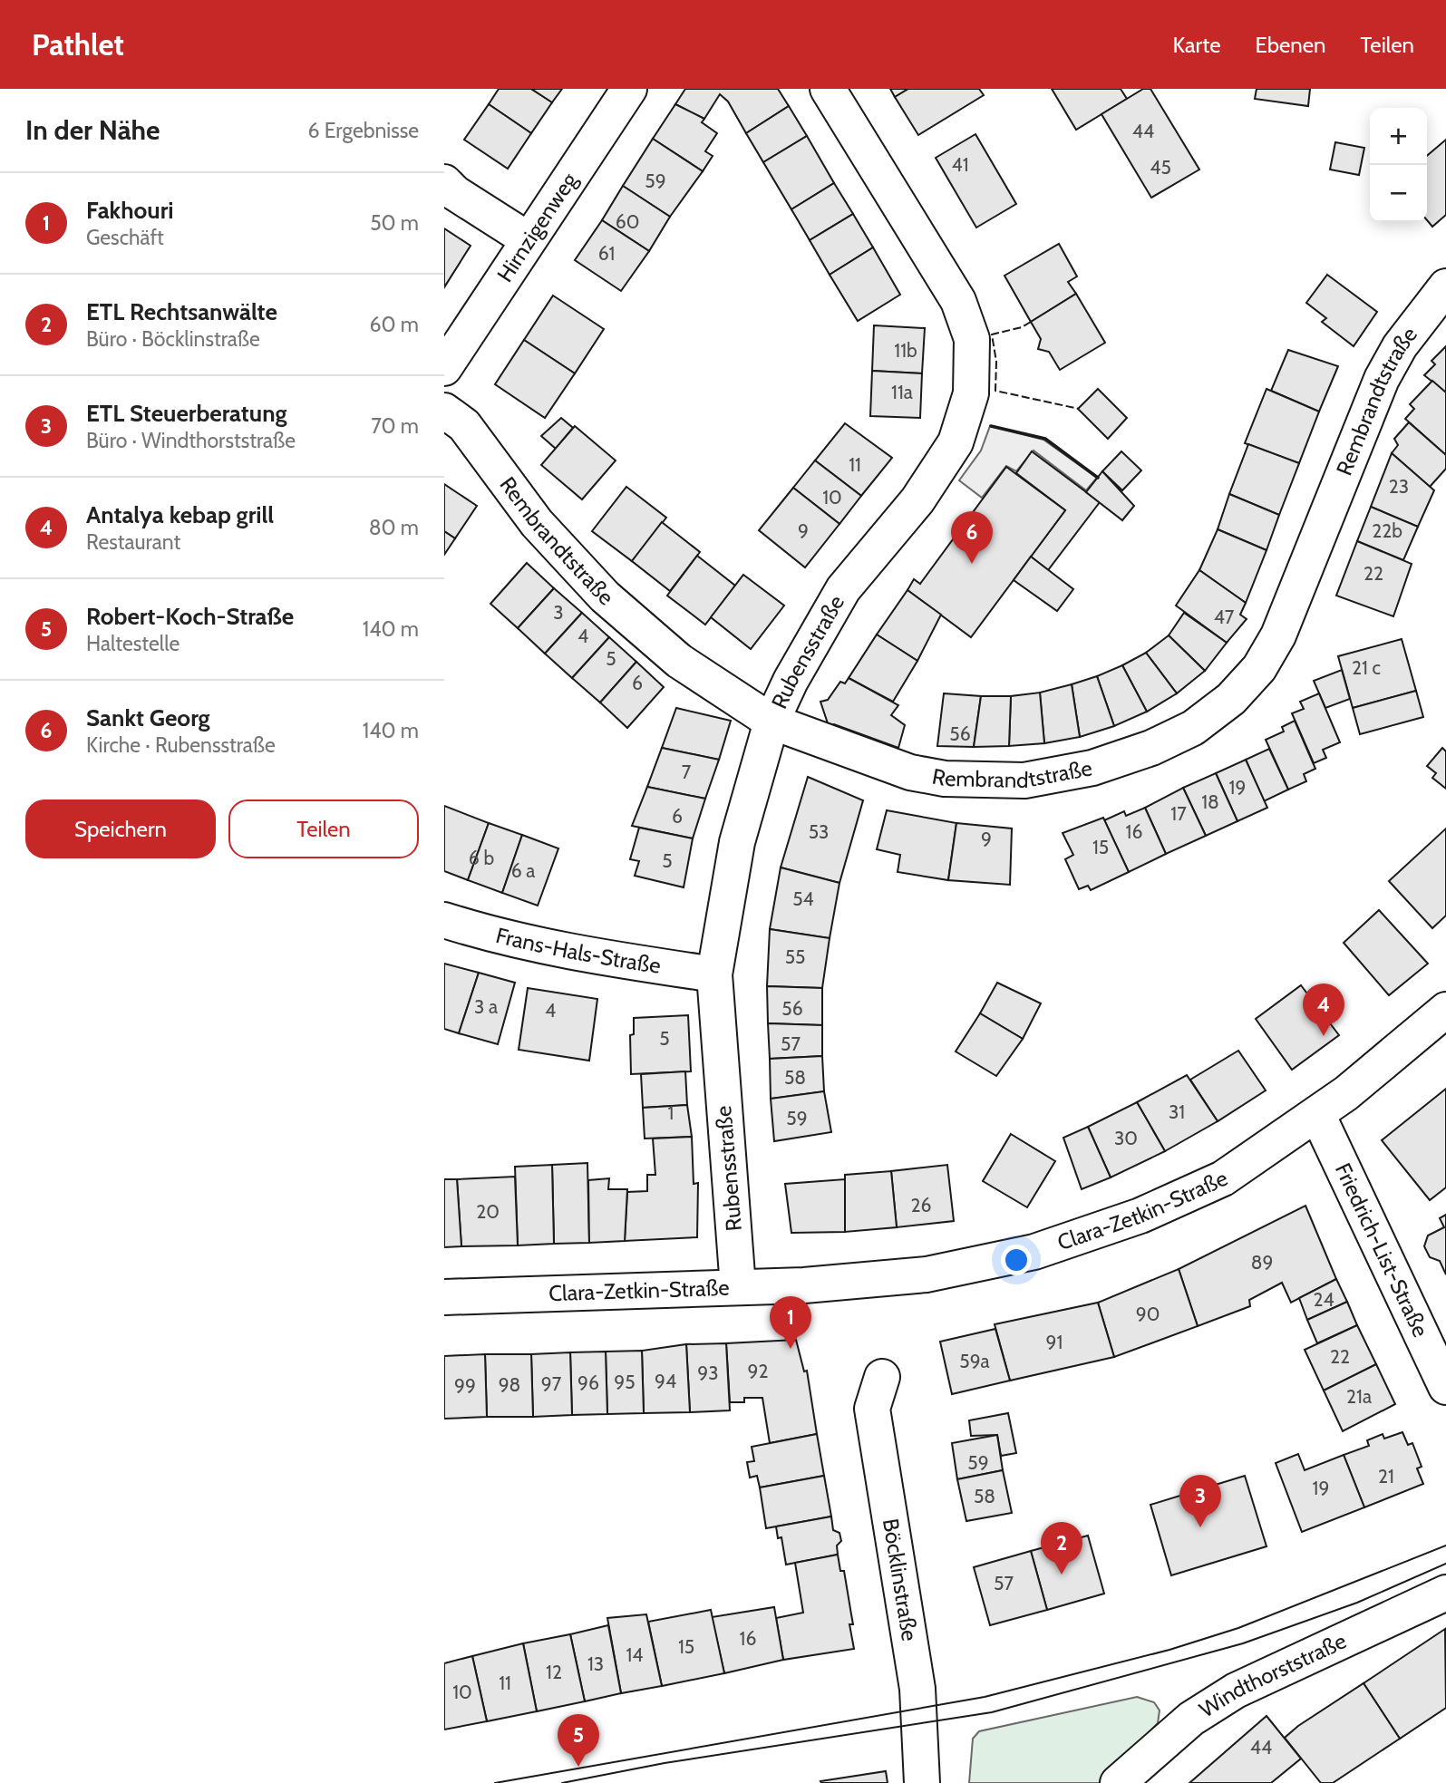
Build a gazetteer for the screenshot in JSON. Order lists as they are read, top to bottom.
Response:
{
  "streets": {
    "street": [
      "Hirnzigenweg",
      "Rembrandtstraße",
      "Rubensstraße",
      "Frans-Hals-Straße",
      "Clara-Zetkin-Straße",
      "Friedrich-List-Straße",
      "Böcklinstraße",
      "Windthorststraße"
    ]
  },
  "crossings": [
    ["Rembrandtstraße", "Rubensstraße"],
    ["Rubensstraße", "Frans-Hals-Straße"],
    ["Rubensstraße", "Clara-Zetkin-Straße"],
    ["Clara-Zetkin-Straße", "Friedrich-List-Straße"]
  ],
  "house_numbers": [
    "44",
    "41",
    "45",
    "59",
    "60",
    "61",
    "11b",
    "11a",
    "11",
    "23",
    "10",
    "9",
    "22b",
    "22",
    "3",
    "47",
    "4",
    "5",
    "21 c",
    "6",
    "56",
    "7",
    "19",
    "18",
    "17",
    "6",
    "53",
    "16",
    "9",
    "15",
    "6 b",
    "5",
    "6 a",
    "54",
    "55",
    "3 a",
    "56",
    "4",
    "5",
    "57",
    "58",
    "31",
    "1",
    "59",
    "30",
    "26",
    "20",
    "89",
    "24",
    "90",
    "91",
    "22",
    "59a",
    "92",
    "93",
    "94",
    "95",
    "96",
    "97",
    "98",
    "99",
    "21a",
    "59",
    "21",
    "19",
    "58",
    "57",
    "16",
    "15",
    "14",
    "13",
    "12",
    "11",
    "10",
    "44"
  ],
  "page": {
    "header": "Pathlet",
    "nav": ["Karte", "Ebenen", "Teilen"],
    "heading": ["In der Nähe", "6 Ergebnisse"],
    "map_buttons": ["+", "−"],
    "list": [
      {
        "mark": "1",
        "name": "Fakhouri",
        "note": "Geschäft",
        "value": "50 m"
      },
      {
        "mark": "2",
        "name": "ETL Rechtsanwälte",
        "note": "Büro · Böcklinstraße",
        "value": "60 m"
      },
      {
        "mark": "3",
        "name": "ETL Steuerberatung",
        "note": "Büro · Windthorststraße",
        "value": "70 m"
      },
      {
        "mark": "4",
        "name": "Antalya kebap grill",
        "note": "Restaurant",
        "value": "80 m"
      },
      {
        "mark": "5",
        "name": "Robert-Koch-Straße",
        "note": "Haltestelle",
        "value": "140 m"
      },
      {
        "mark": "6",
        "name": "Sankt Georg",
        "note": "Kirche · Rubensstraße",
        "value": "140 m"
      }
    ],
    "pins": [
      "6",
      "4",
      "1",
      "3",
      "2",
      "5"
    ],
    "buttons": ["Speichern", "Teilen"]
  }
}
